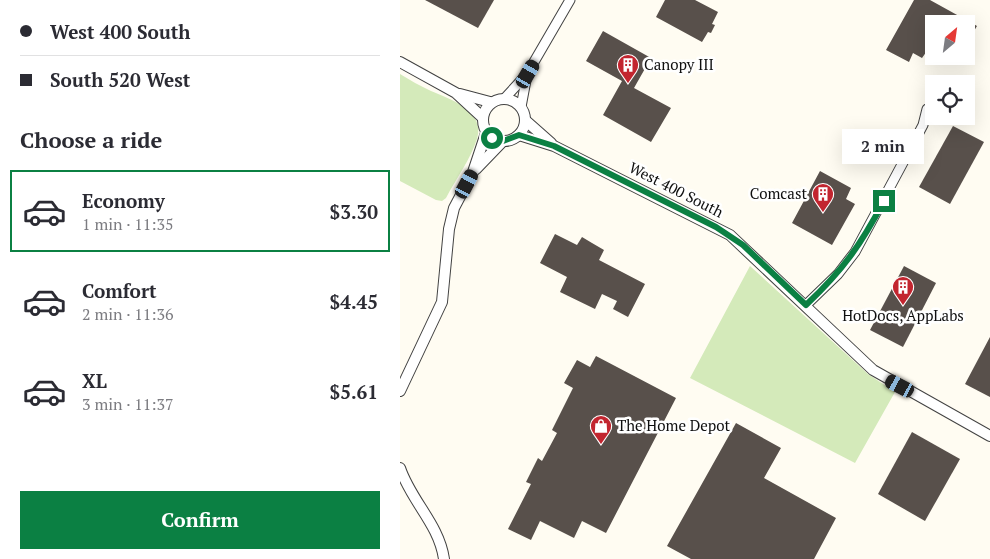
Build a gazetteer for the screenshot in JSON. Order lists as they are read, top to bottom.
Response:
{
  "streets": {
    "street": ["West 400 South"]
  },
  "places": {
    "building": ["Canopy III", "Comcast", "HotDocs, AppLabs"],
    "shop": ["The Home Depot"]
  },
  "north": "top right",
  "page": {
    "banner": ["West 400 South", "South 520 West"],
    "heading": "Choose a ride",
    "bubble": "2 min",
    "list": [
      {
        "name": "Economy",
        "note": "1 min · 11:35",
        "value": "$3.30"
      },
      {
        "name": "Comfort",
        "note": "2 min · 11:36",
        "value": "$4.45"
      },
      {
        "name": "XL",
        "note": "3 min · 11:37",
        "value": "$5.61"
      }
    ],
    "buttons": "Confirm"
  }
}
